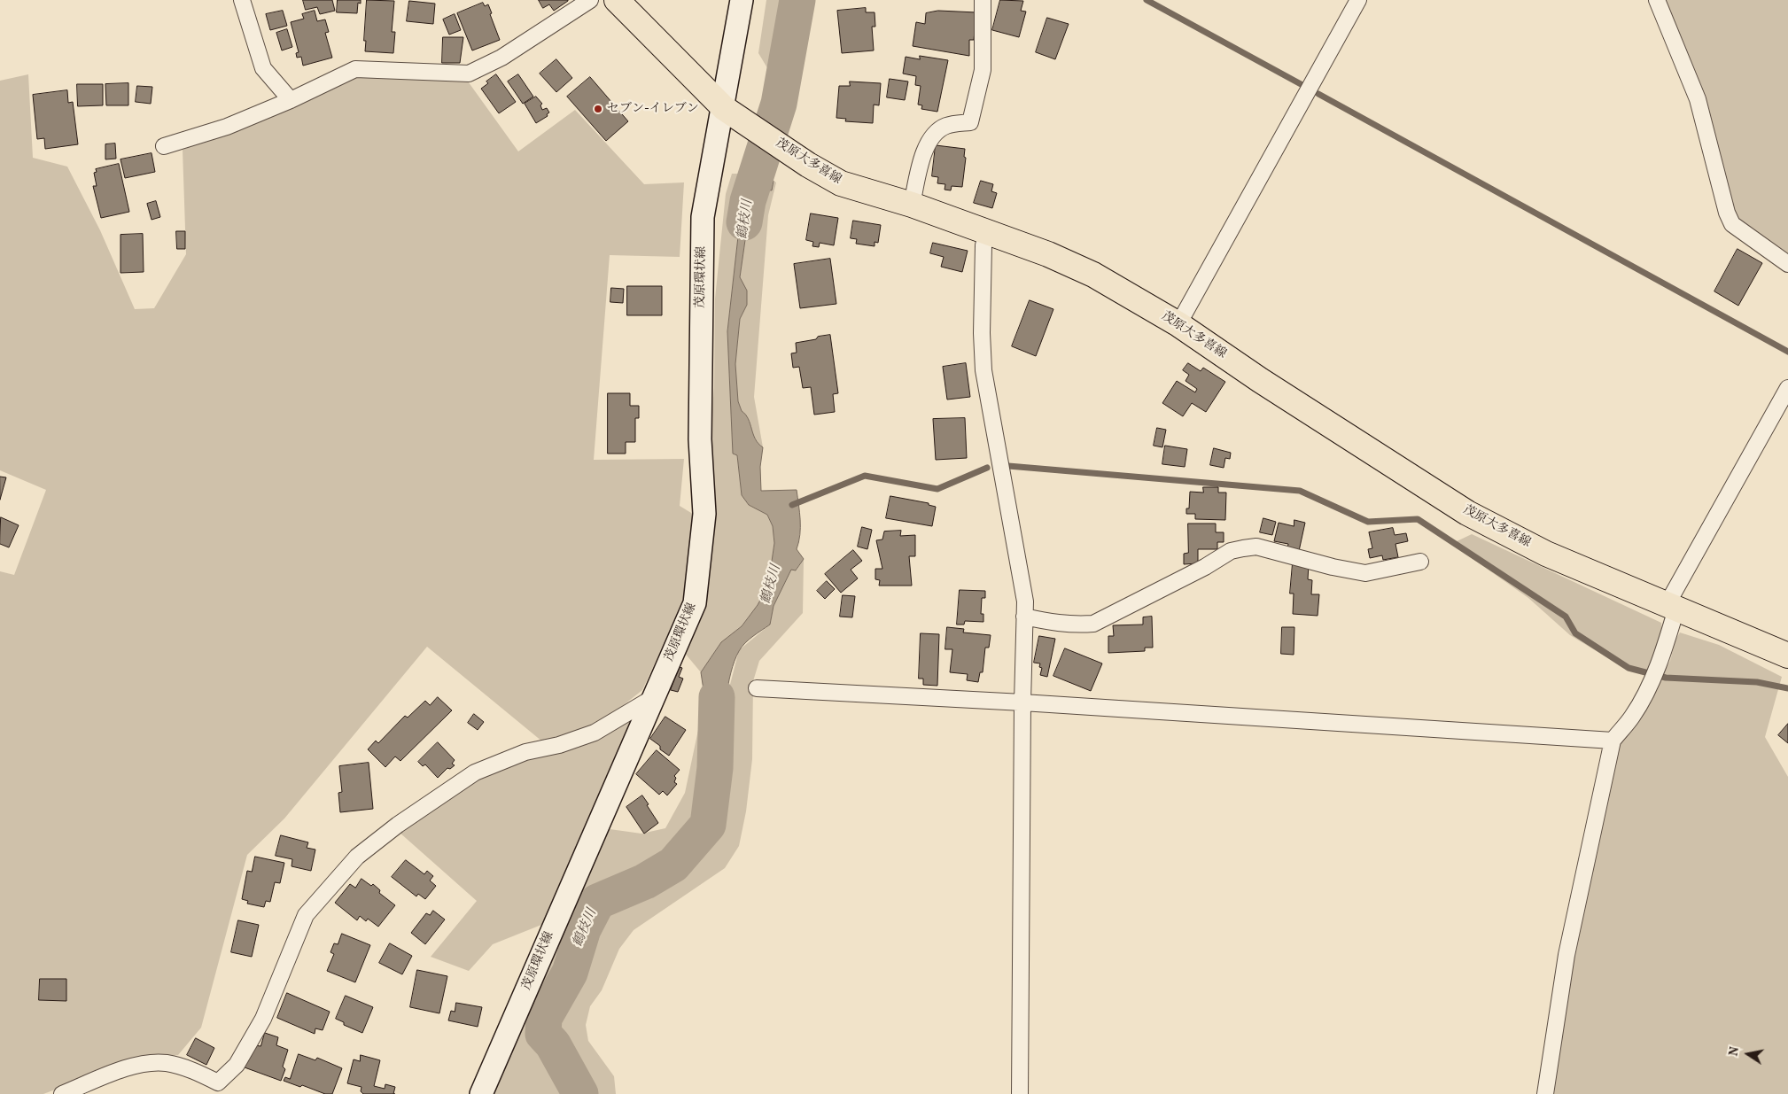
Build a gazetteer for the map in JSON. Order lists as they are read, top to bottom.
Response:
{
  "streets": {
    "main road": ["茂原大多喜線", "茂原環状線"]
  },
  "crossings": [
    ["茂原大多喜線", "茂原環状線"]
  ],
  "water": ["鶴枝川"],
  "places": ["セブン-イレブン"],
  "north": "left"
}
